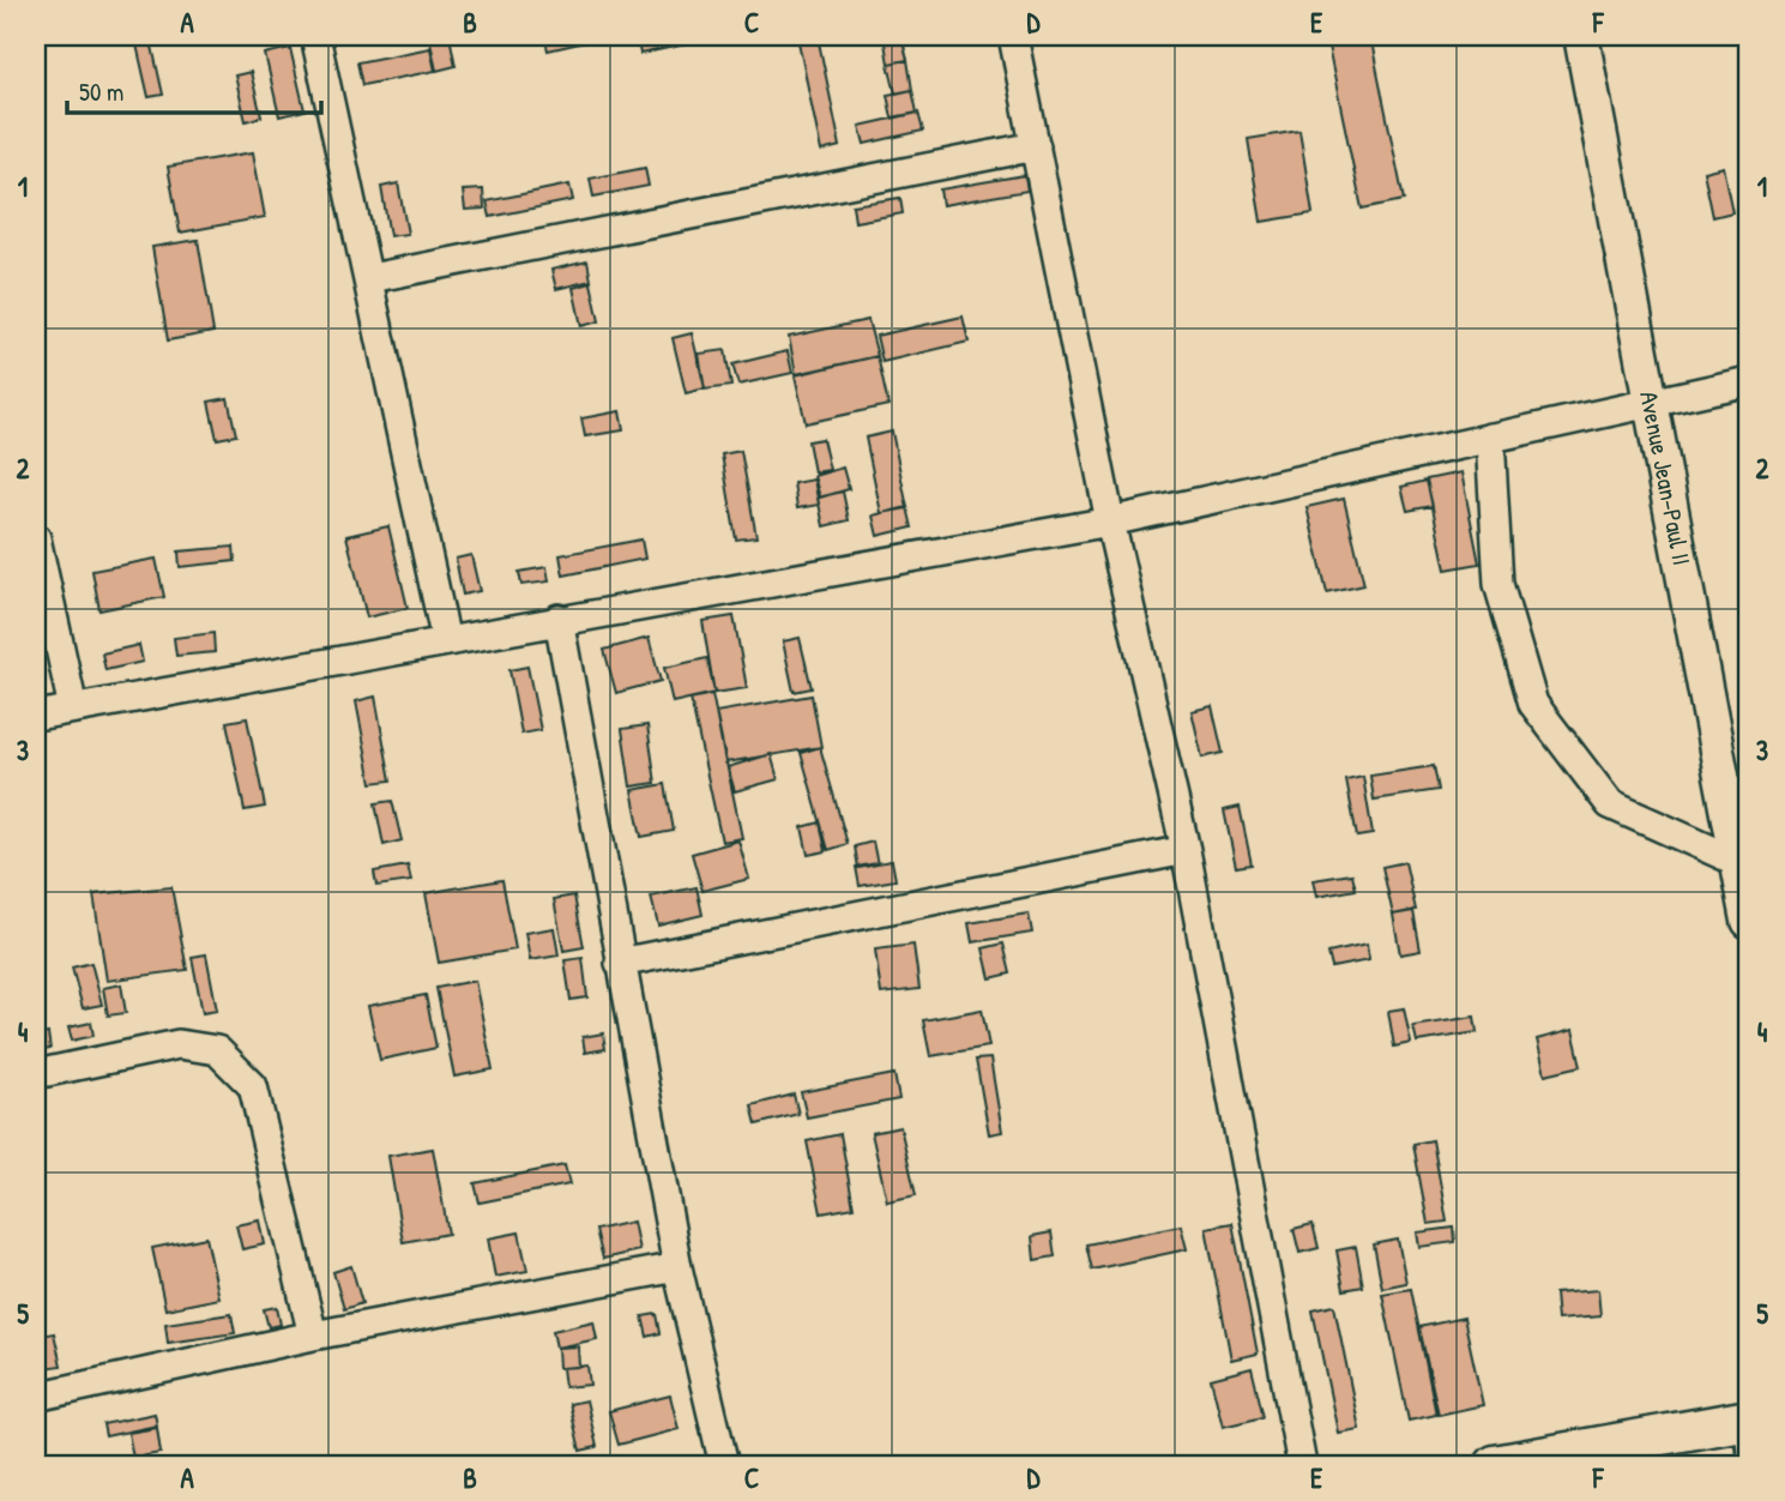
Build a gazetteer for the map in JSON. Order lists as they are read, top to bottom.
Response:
{
  "streets": {
    "street": ["Avenue Jean-Paul II"]
  },
  "scale_bar": "50 m",
  "grid": {
    "columns": [
      "A",
      "B",
      "C",
      "D",
      "E",
      "F"
    ],
    "rows": [
      "1",
      "2",
      "3",
      "4",
      "5"
    ]
  }
}
